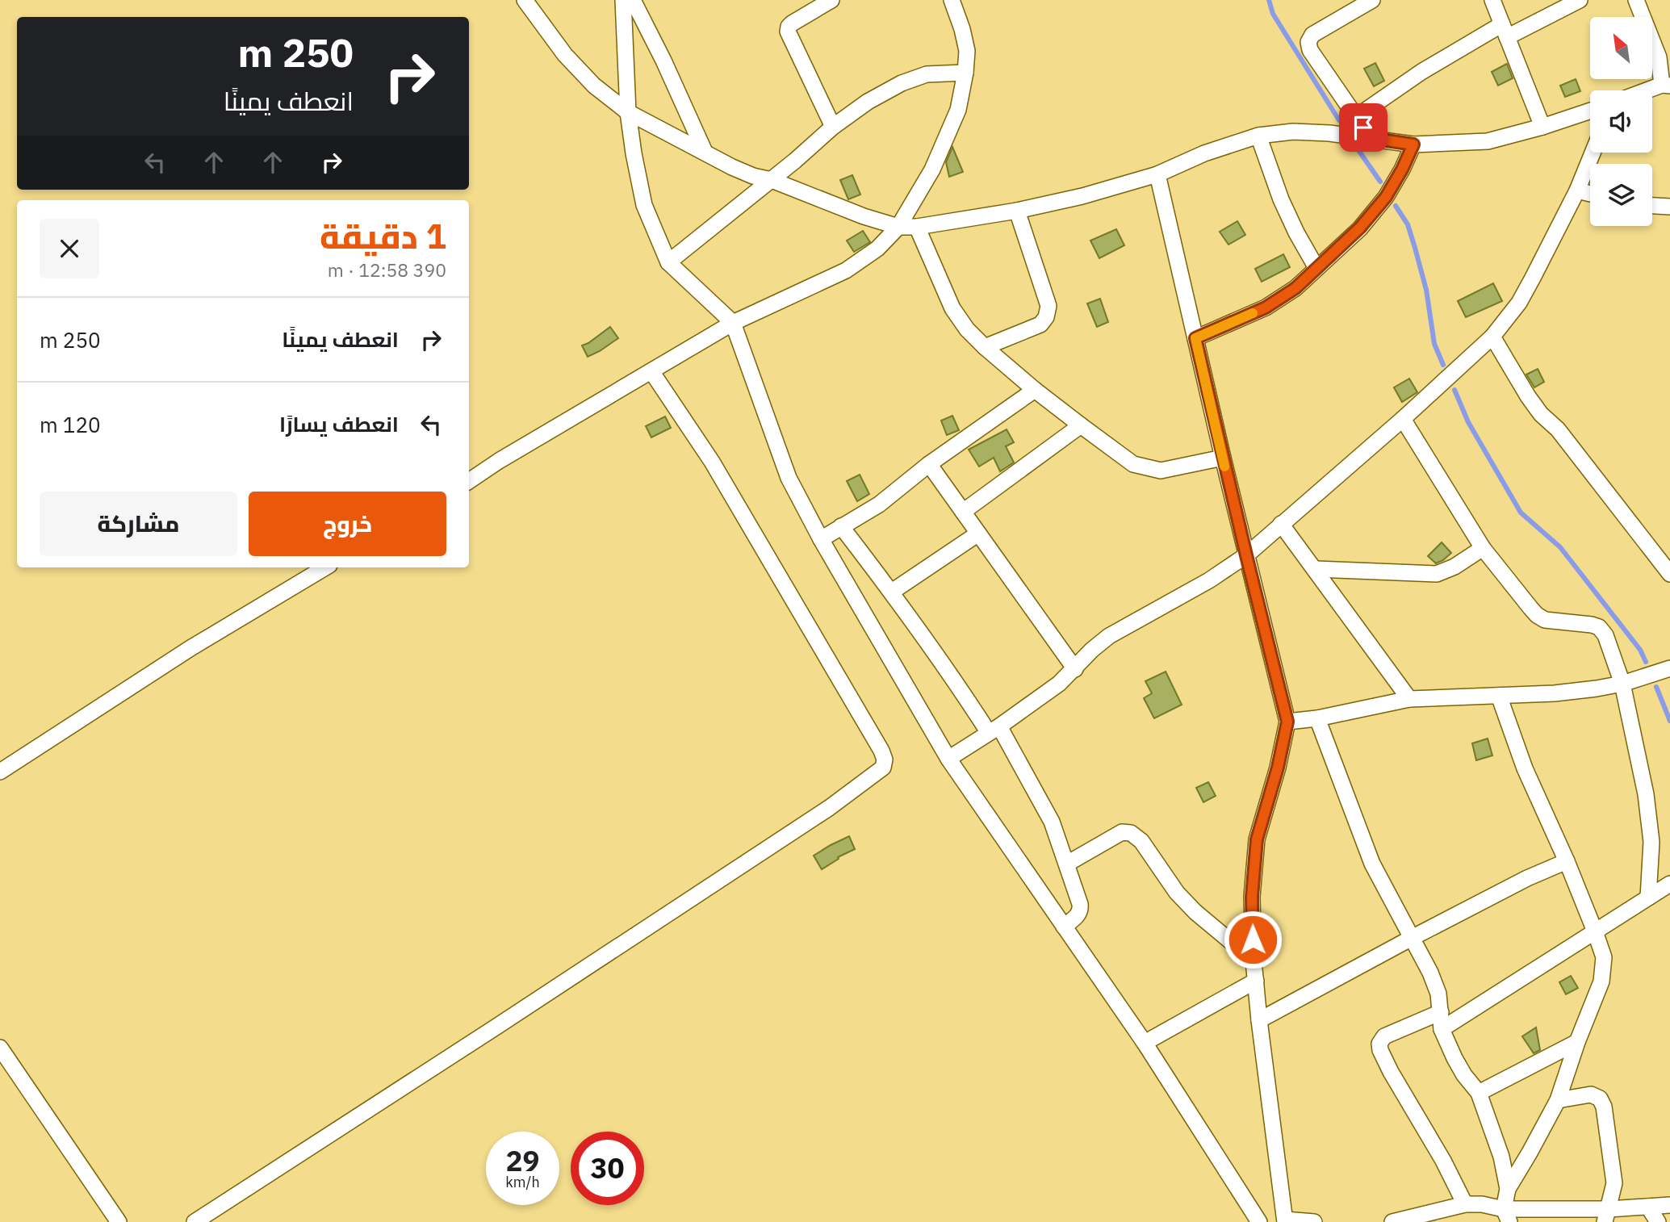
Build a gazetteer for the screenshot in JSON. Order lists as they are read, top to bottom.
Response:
{
  "north": "top left",
  "page": {
    "turn": ["250 m", "انعطف يمينًا"],
    "heading": ["1 دقيقة", "390 m · 12:58"],
    "list": [
      {
        "name": "انعطف يمينًا",
        "value": "250 m"
      },
      {
        "name": "انعطف يسارًا",
        "value": "120 m"
      }
    ],
    "buttons": ["خروج", "مشاركة"],
    "speed": "29 km/h",
    "limit": "30"
  }
}
